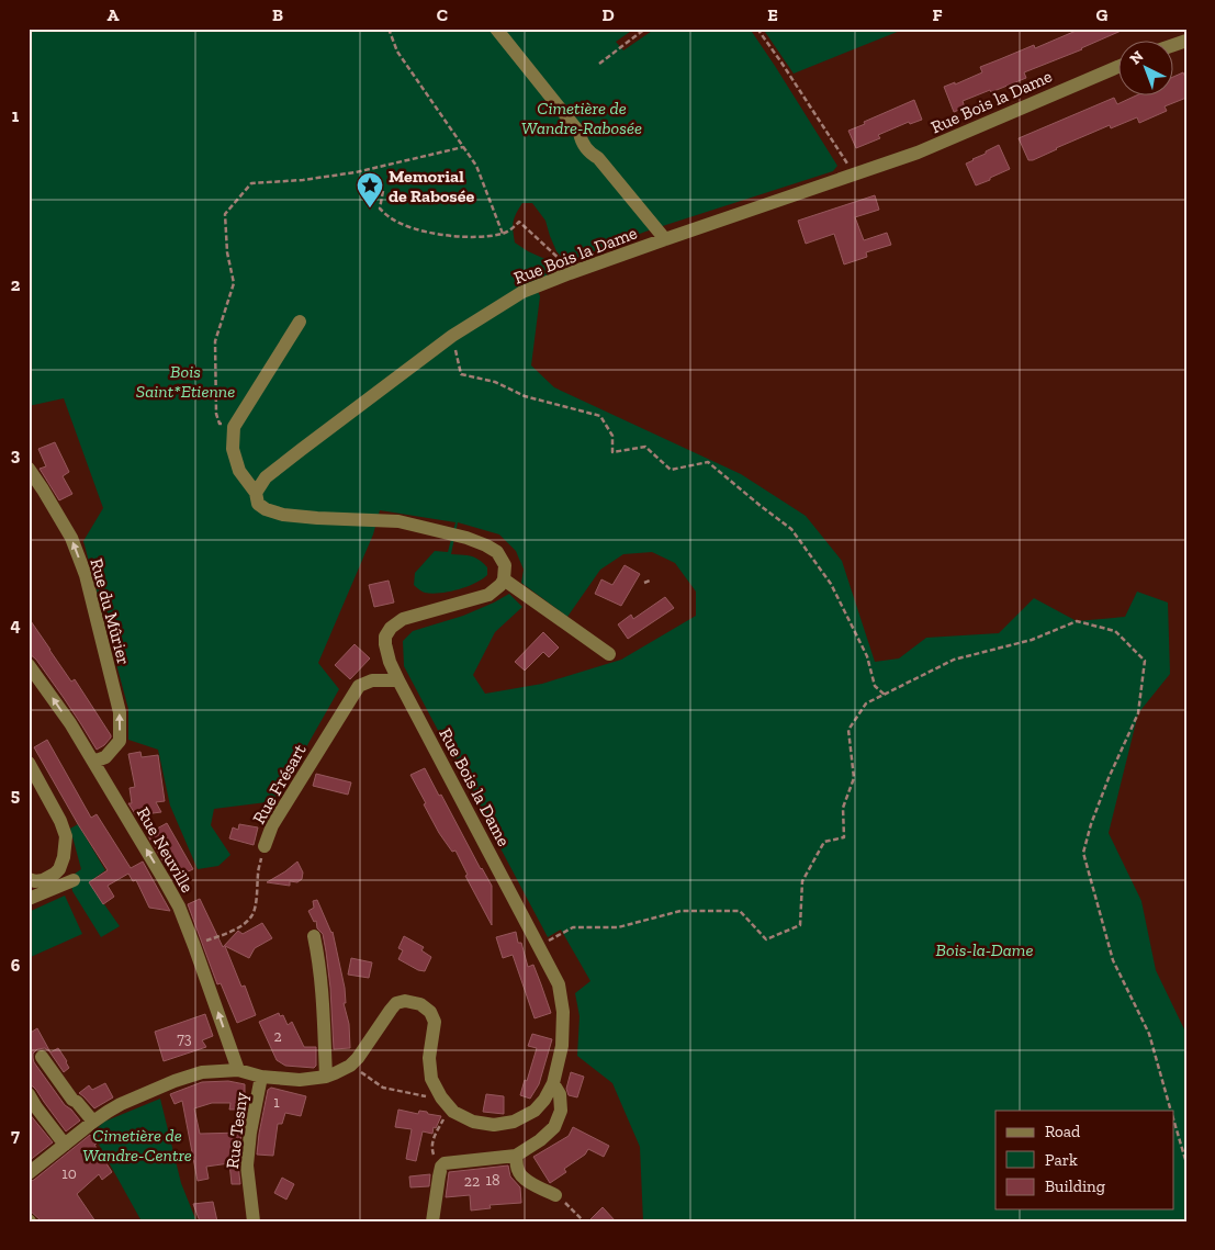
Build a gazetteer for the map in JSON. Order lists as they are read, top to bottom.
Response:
{
  "streets": {
    "street": [
      "Rue Bois la Dame",
      "Rue du Mûrier",
      "Rue Frésart",
      "Rue Neuville",
      "Rue Tesny"
    ]
  },
  "crossings": [
    ["Rue Bois la Dame", "Rue Frésart"],
    ["Rue Bois la Dame", "Rue Neuville"],
    ["Rue Bois la Dame", "Rue Tesny"],
    ["Rue du Mûrier", "Rue Neuville"],
    ["Rue Frésart", "Rue Neuville"]
  ],
  "one_way": ["Rue du Mûrier", "Rue Neuville"],
  "parks": [
    "Cimetière de Wandre-Rabosée",
    "Bois Saint*Etienne",
    "Bois-la-Dame",
    "Cimetière de Wandre-Centre"
  ],
  "places": {
    "place": ["Memorial de Rabosée"]
  },
  "house_numbers": [
    "2",
    "73",
    "1",
    "10",
    "18",
    "22"
  ],
  "legend": ["Road", "Park", "Building"],
  "north": "top left",
  "grid": {
    "columns": [
      "A",
      "B",
      "C",
      "D",
      "E",
      "F",
      "G"
    ],
    "rows": [
      "1",
      "2",
      "3",
      "4",
      "5",
      "6",
      "7"
    ]
  }
}
